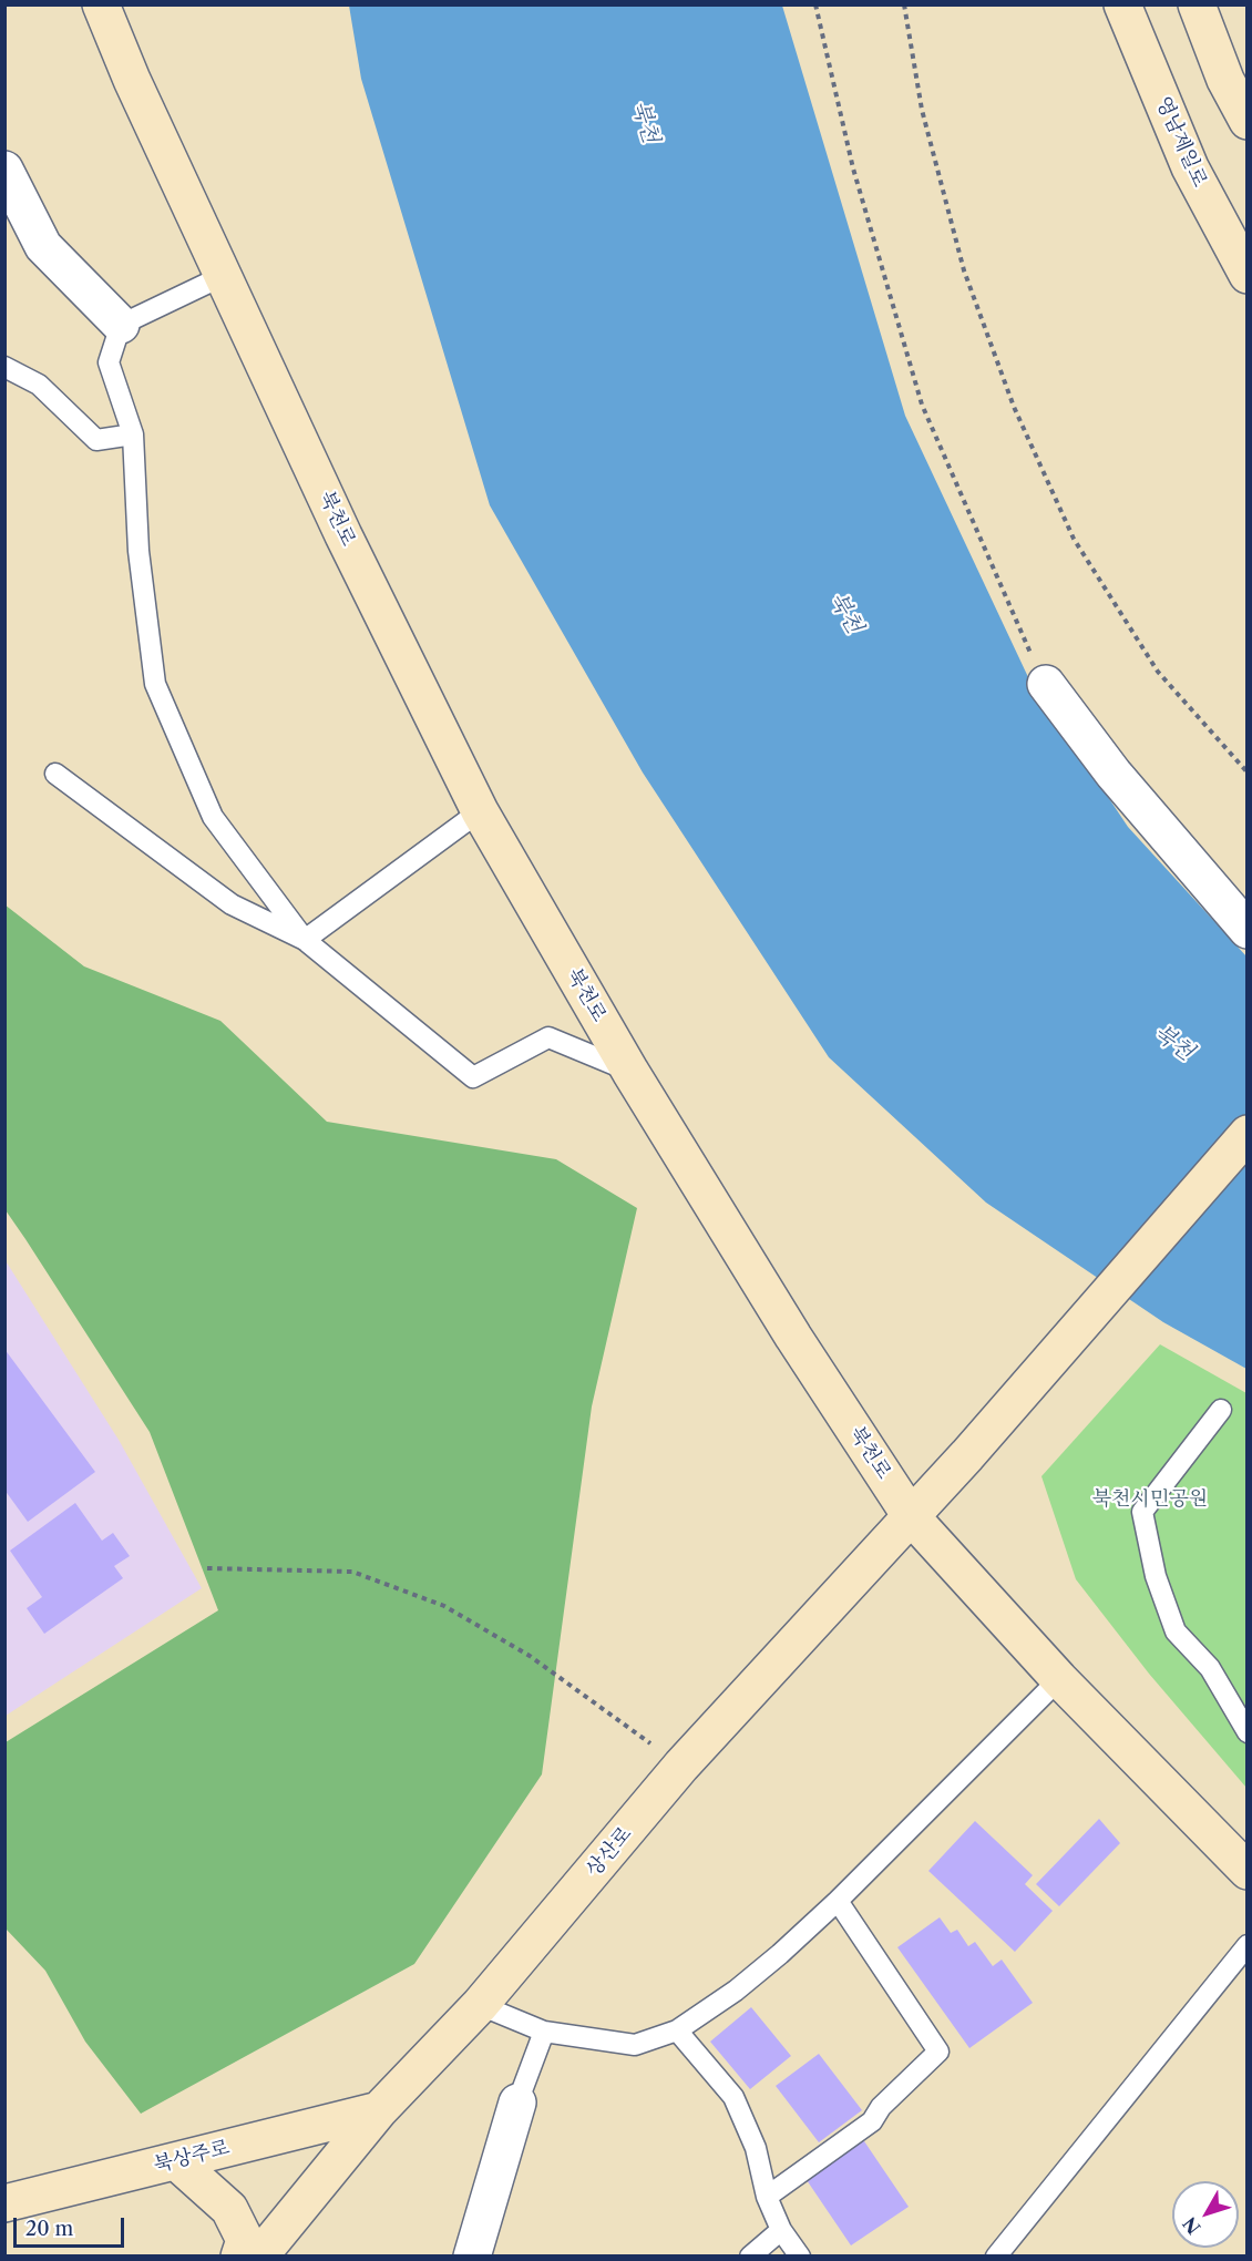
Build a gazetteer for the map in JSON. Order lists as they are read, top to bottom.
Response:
{
  "streets": {
    "street": [
      "영남제일로",
      "북천로",
      "상산로",
      "북상주로"
    ]
  },
  "crossings": [
    ["북천로", "상산로"],
    ["상산로", "북상주로"]
  ],
  "water": ["북천"],
  "parks": ["북천시민공원"],
  "scale_bar": "20 m",
  "north": "bottom left"
}
